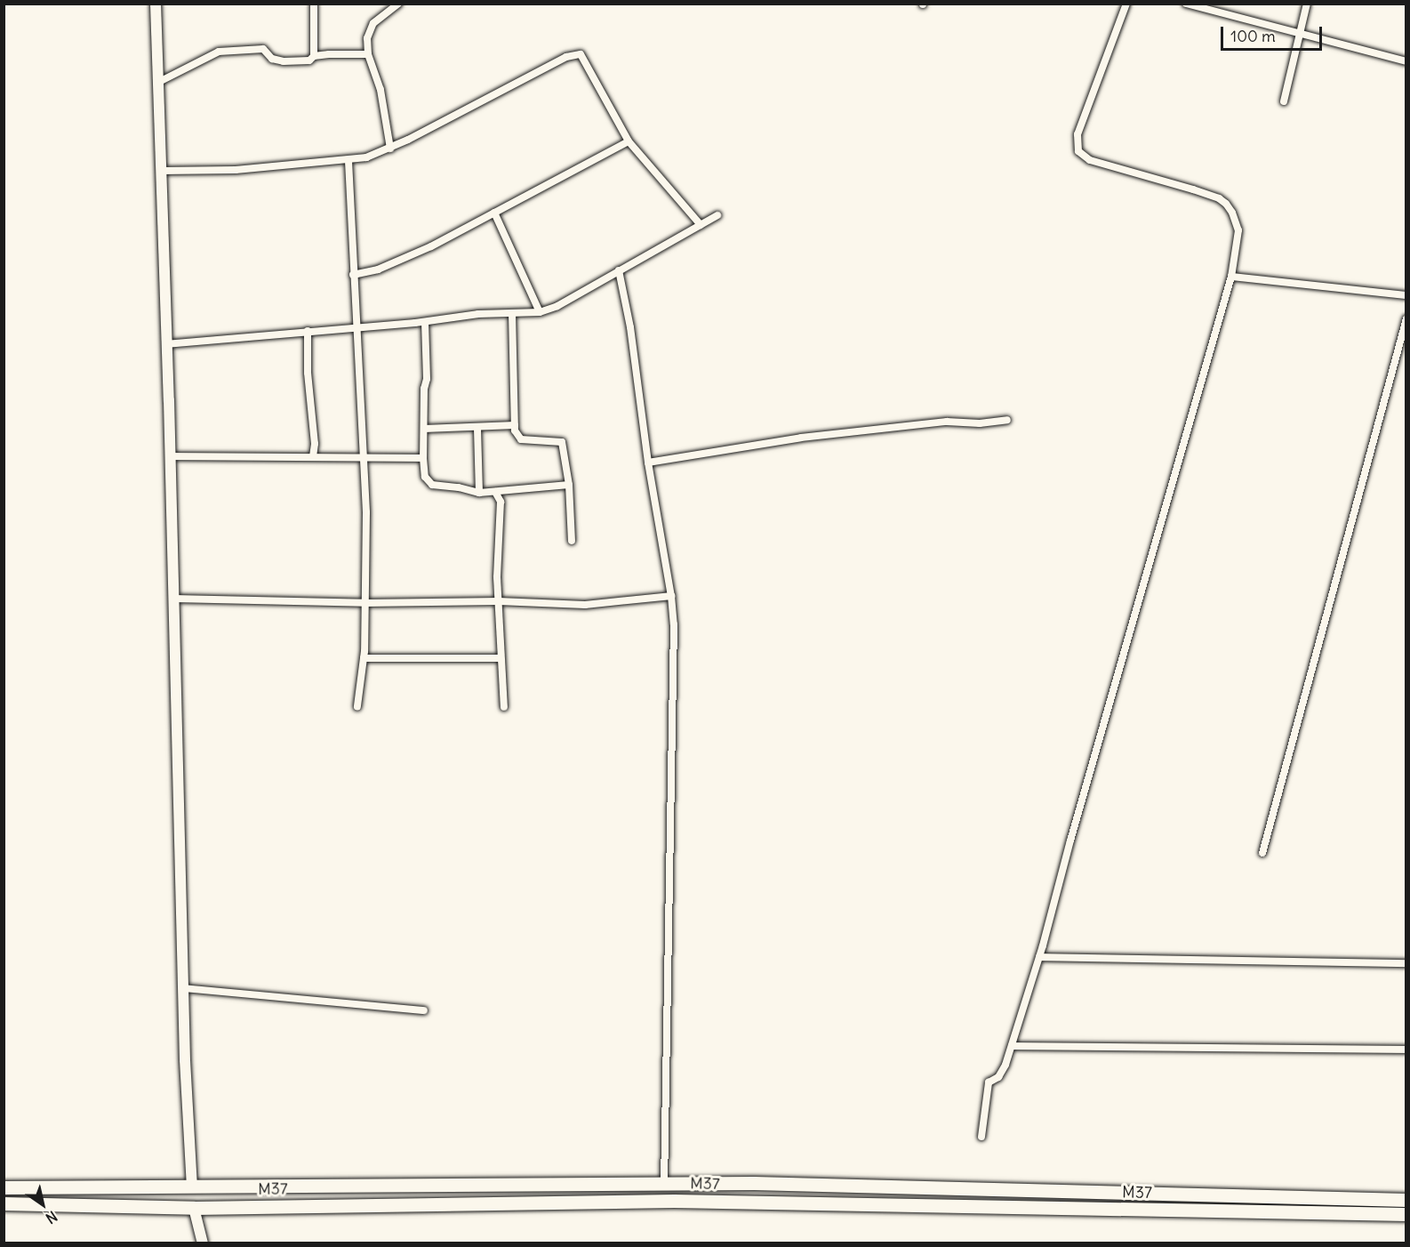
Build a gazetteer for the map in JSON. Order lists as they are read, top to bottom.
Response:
{
  "streets": {
    "highway": ["M37"]
  },
  "scale_bar": "100 m",
  "north": "bottom right"
}
